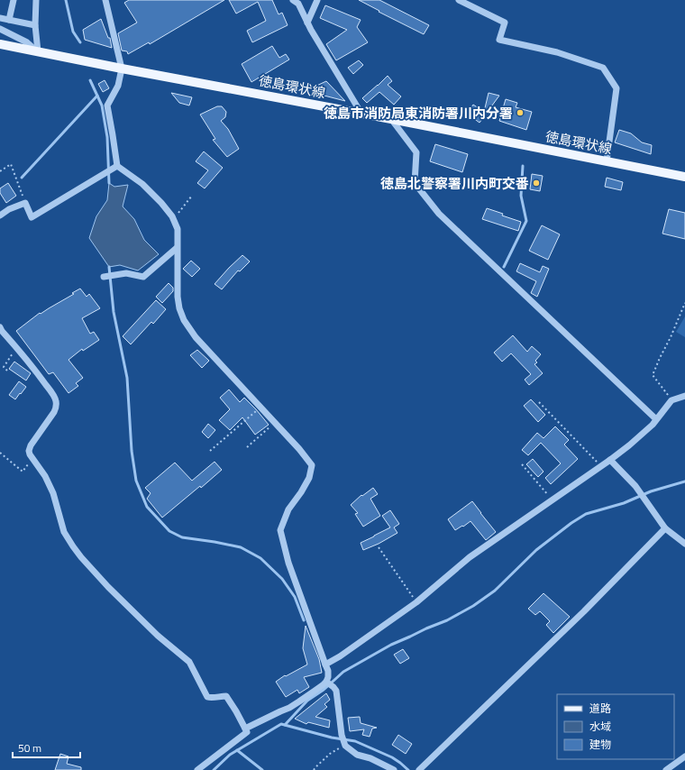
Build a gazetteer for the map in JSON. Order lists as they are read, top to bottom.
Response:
{
  "streets": {
    "main road": ["徳島環状線"]
  },
  "places": ["徳島市消防局東消防署川内分署", "徳島北警察署川内町交番"],
  "legend": ["道路", "水域", "建物"],
  "scale_bar": "50 m"
}
